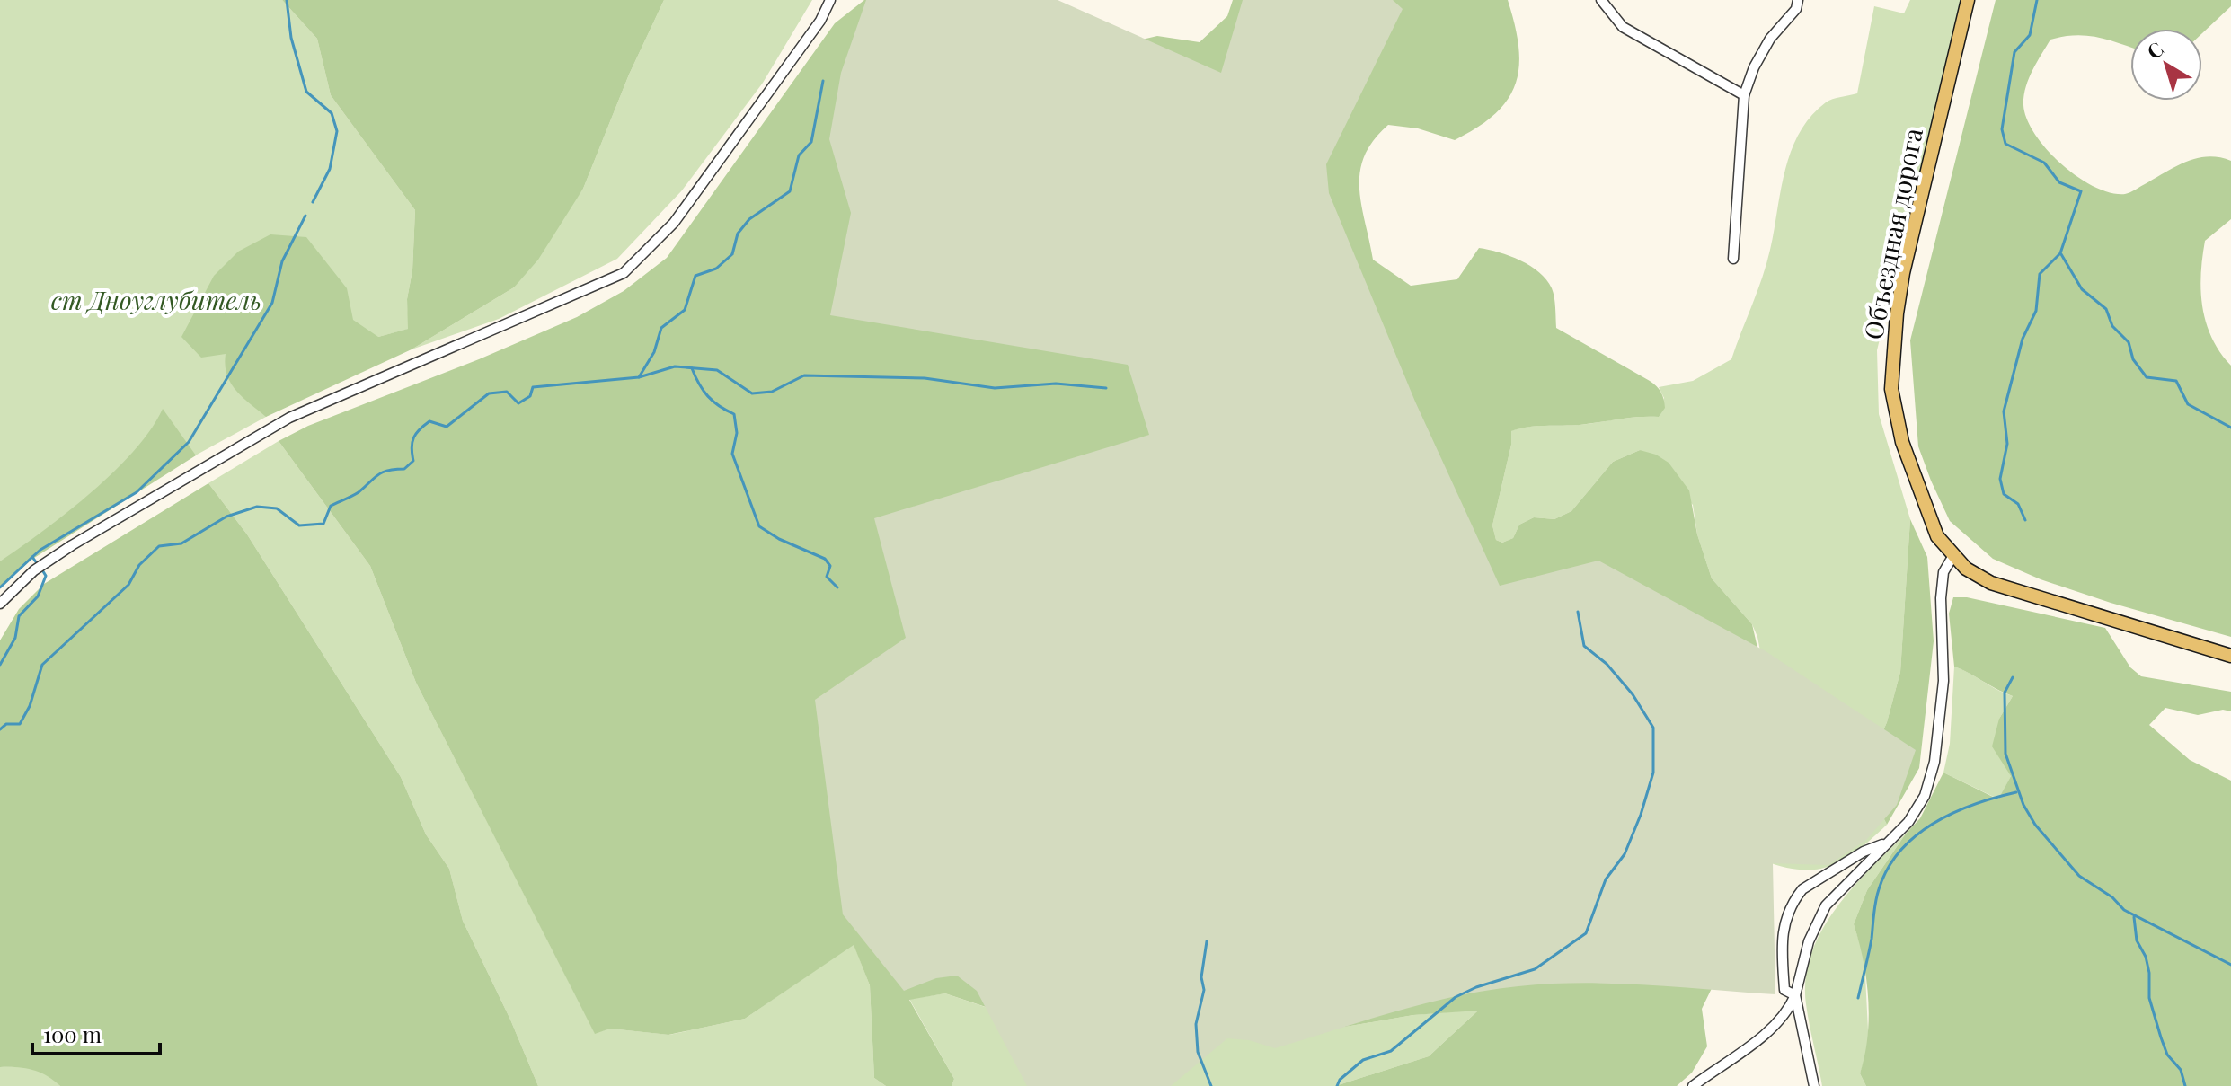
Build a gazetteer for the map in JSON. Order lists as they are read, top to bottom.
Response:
{
  "streets": {
    "main road": ["Объездная дорога"]
  },
  "parks": ["ст Дноуглубитель"],
  "scale_bar": "100 m",
  "north": "top left"
}
